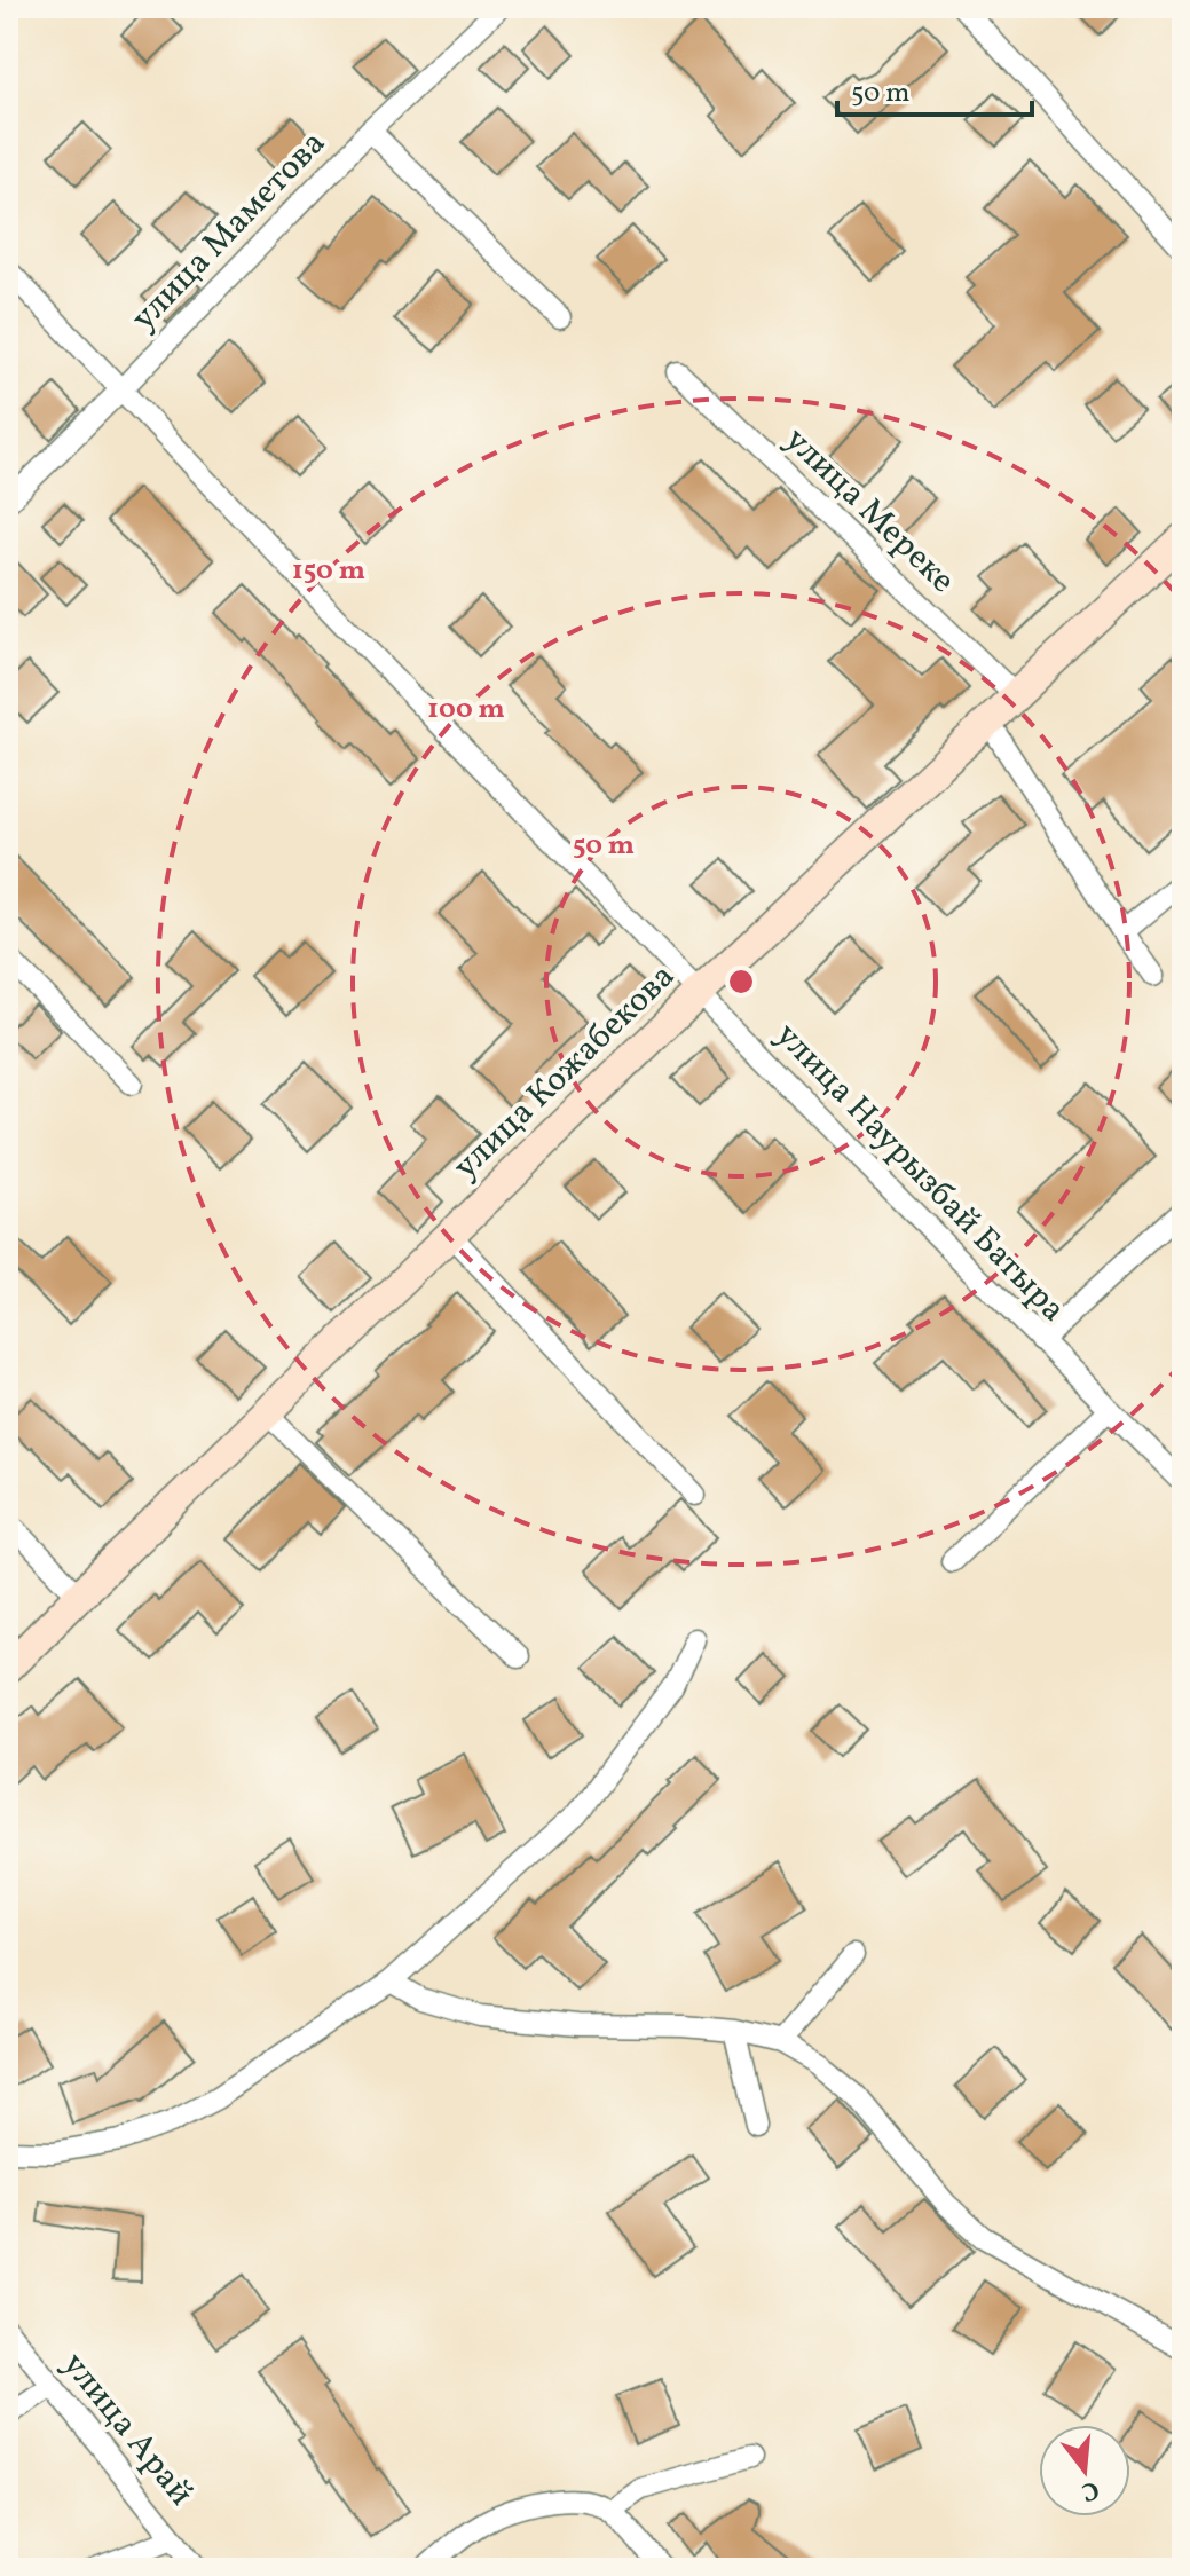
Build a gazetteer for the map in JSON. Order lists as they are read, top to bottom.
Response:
{
  "streets": {
    "main road": ["улица Кожабекова"],
    "street": [
      "улица Маметова",
      "улица Мереке",
      "улица Наурызбай Батыра",
      "улица Арай"
    ]
  },
  "crossings": [
    ["улица Маметова", "улица Наурызбай Батыра"],
    ["улица Мереке", "улица Кожабекова"],
    ["улица Кожабекова", "улица Наурызбай Батыра"]
  ],
  "scale_bar": "50 m",
  "north": "bottom",
  "rings": ["150 m", "100 m", "50 m"]
}
